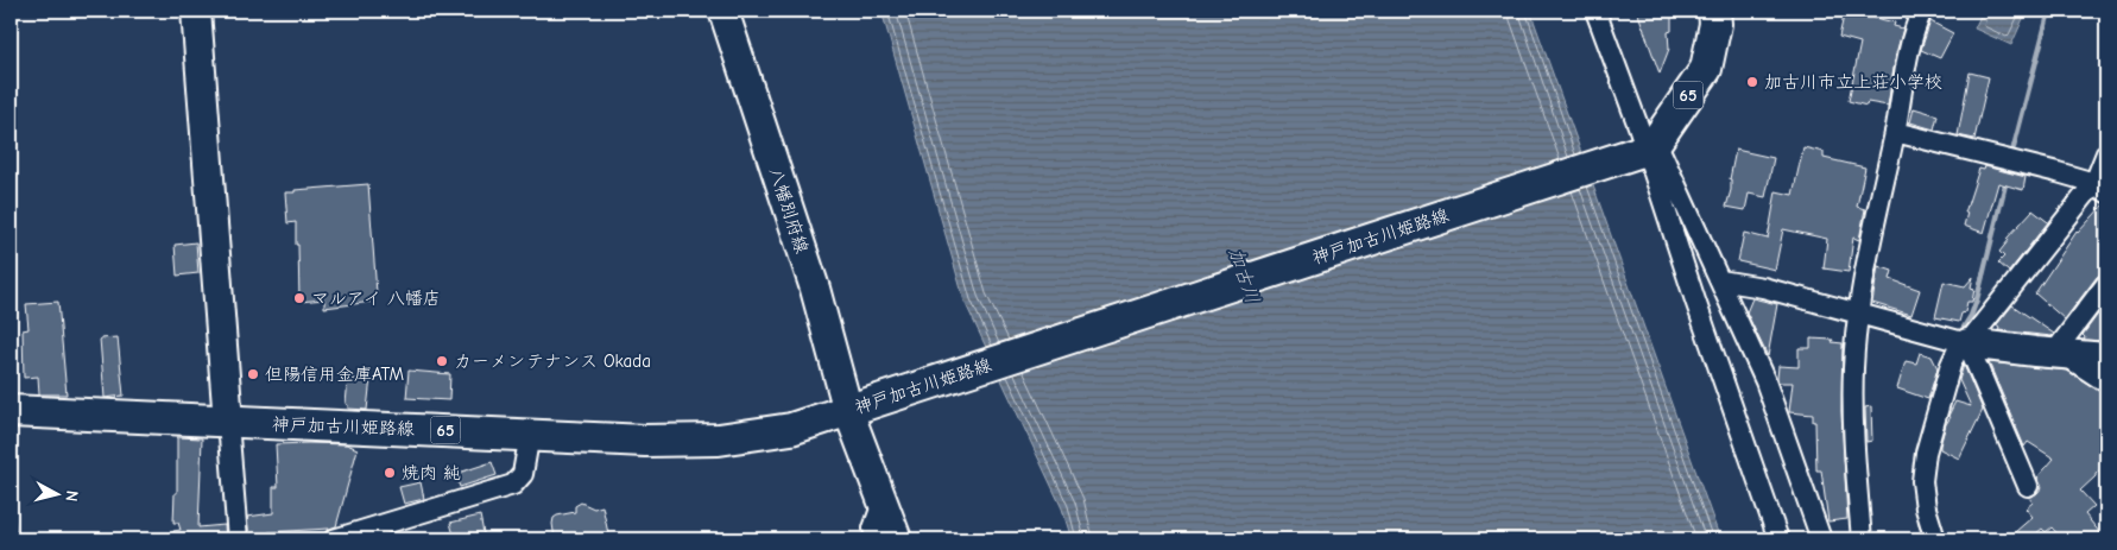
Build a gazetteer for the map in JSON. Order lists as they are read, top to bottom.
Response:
{
  "streets": {
    "main road": ["65", "神戸加古川姫路線"],
    "street": ["八幡別府線"]
  },
  "crossings": [
    ["65", "神戸加古川姫路線"],
    ["八幡別府線", "神戸加古川姫路線"]
  ],
  "water": ["加古川"],
  "places": [
    "加古川市立上荘小学校",
    "マルアイ 八幡店",
    "カーメンテナンス Okada",
    "但陽信用金庫ATM",
    "焼肉 純"
  ],
  "north": "right"
}
